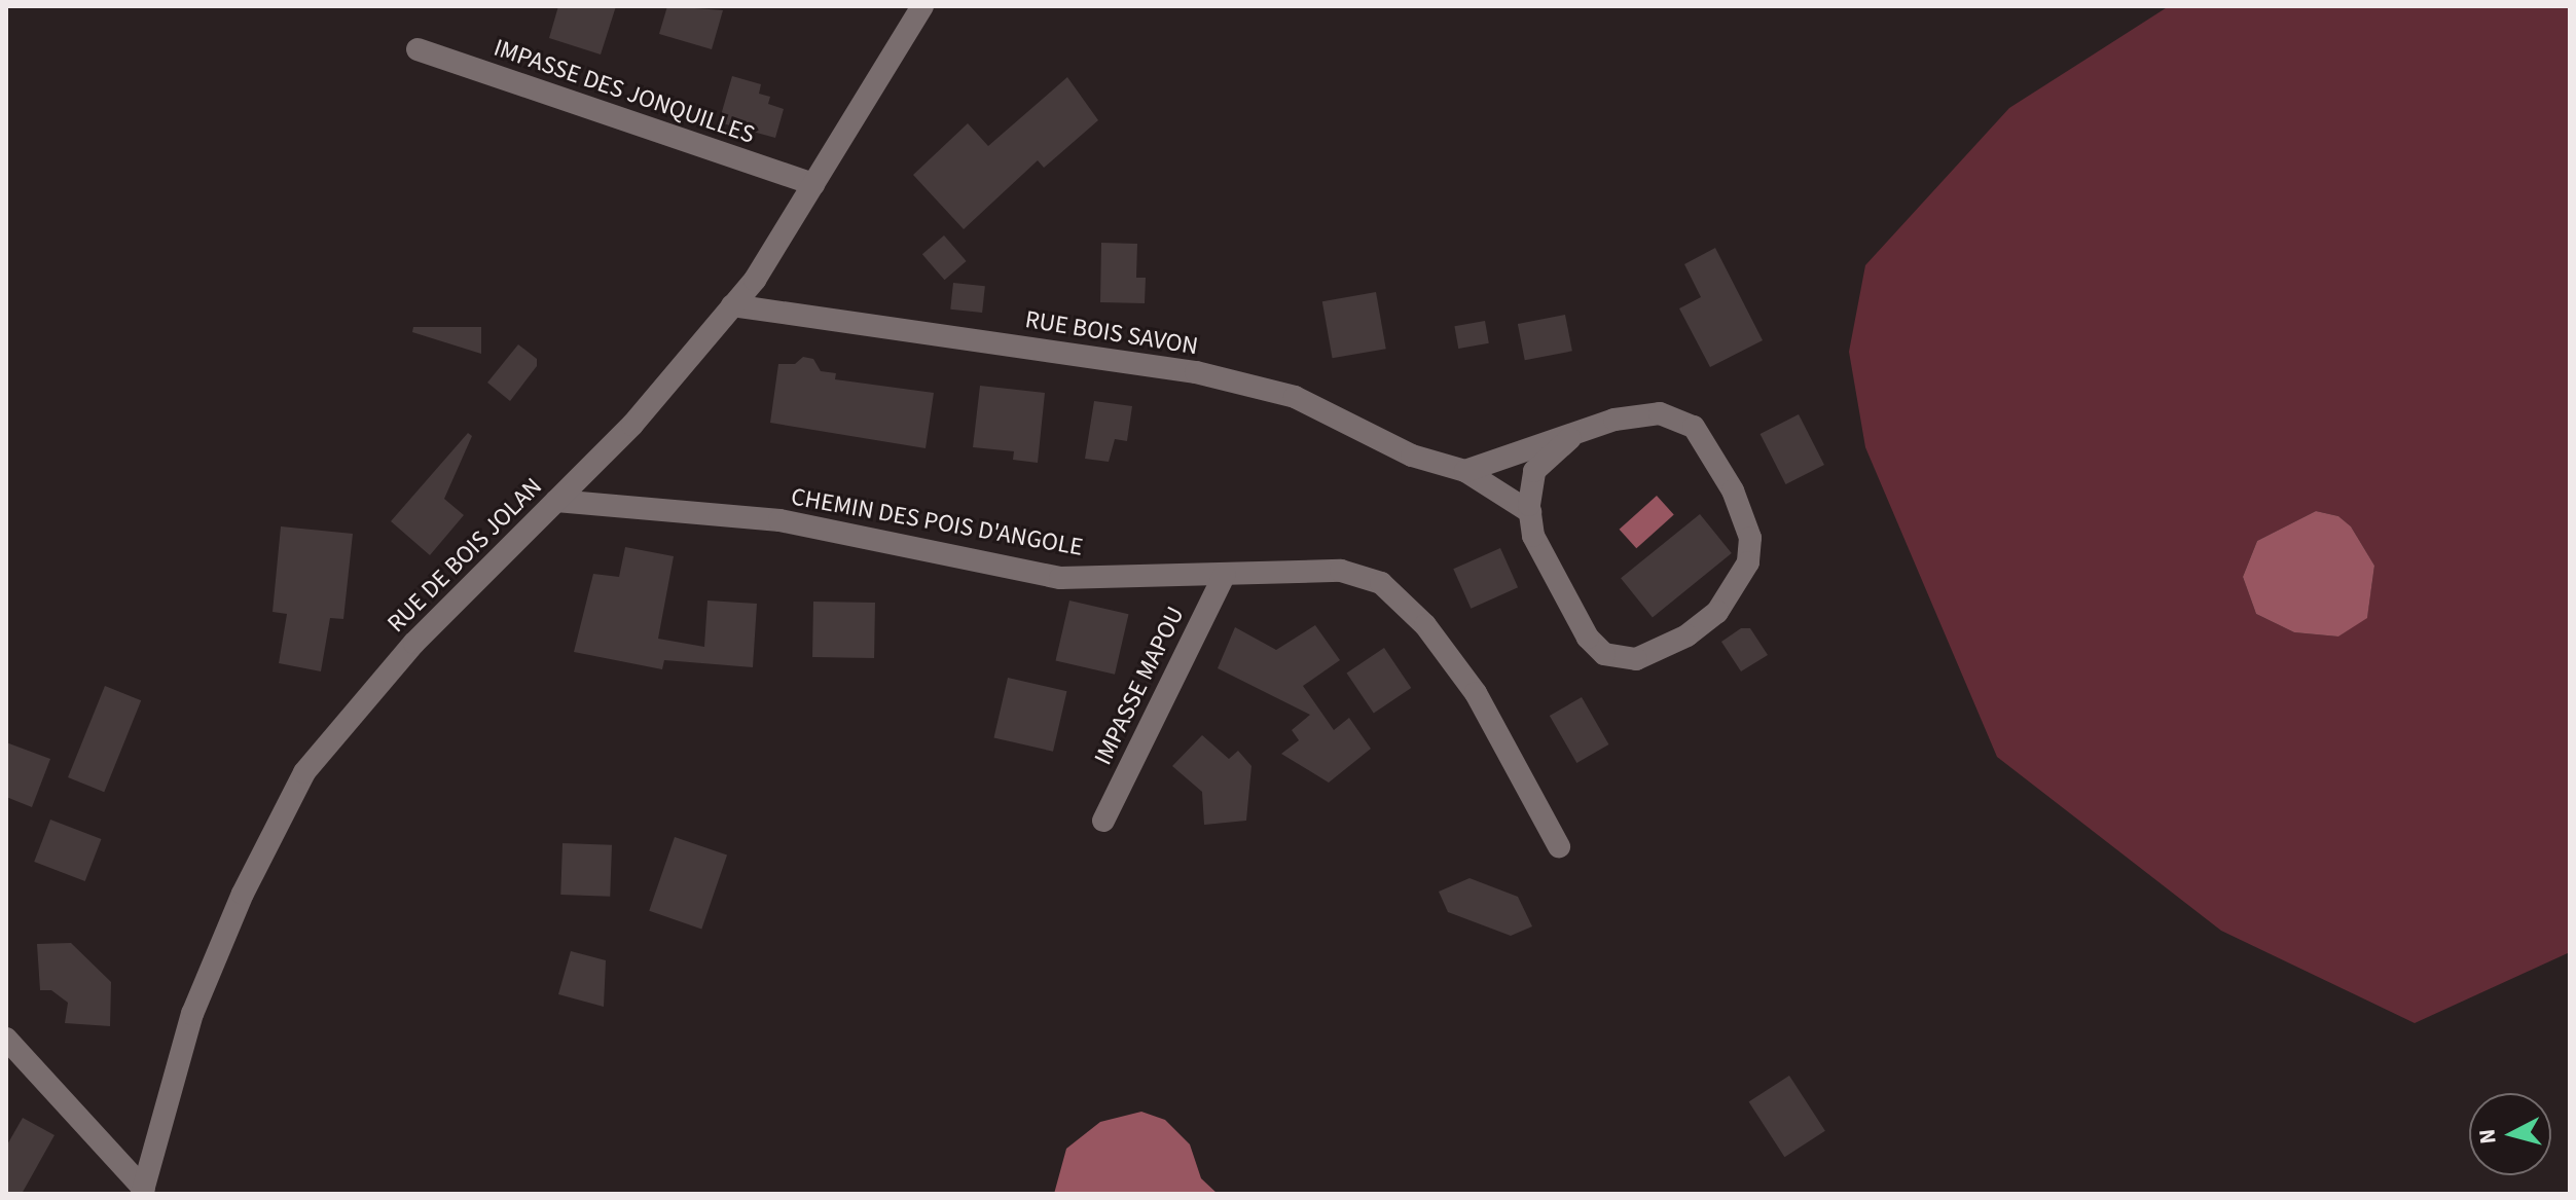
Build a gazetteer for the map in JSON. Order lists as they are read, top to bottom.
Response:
{
  "streets": {
    "street": [
      "IMPASSE DES JONQUILLES",
      "RUE BOIS SAVON",
      "CHEMIN DES POIS D'ANGOLE",
      "RUE DE BOIS JOLAN",
      "IMPASSE MAPOU"
    ]
  },
  "crossings": [
    ["IMPASSE DES JONQUILLES", "RUE DE BOIS JOLAN"],
    ["RUE BOIS SAVON", "RUE DE BOIS JOLAN"],
    ["CHEMIN DES POIS D'ANGOLE", "RUE DE BOIS JOLAN"],
    ["CHEMIN DES POIS D'ANGOLE", "IMPASSE MAPOU"]
  ],
  "north": "left"
}
